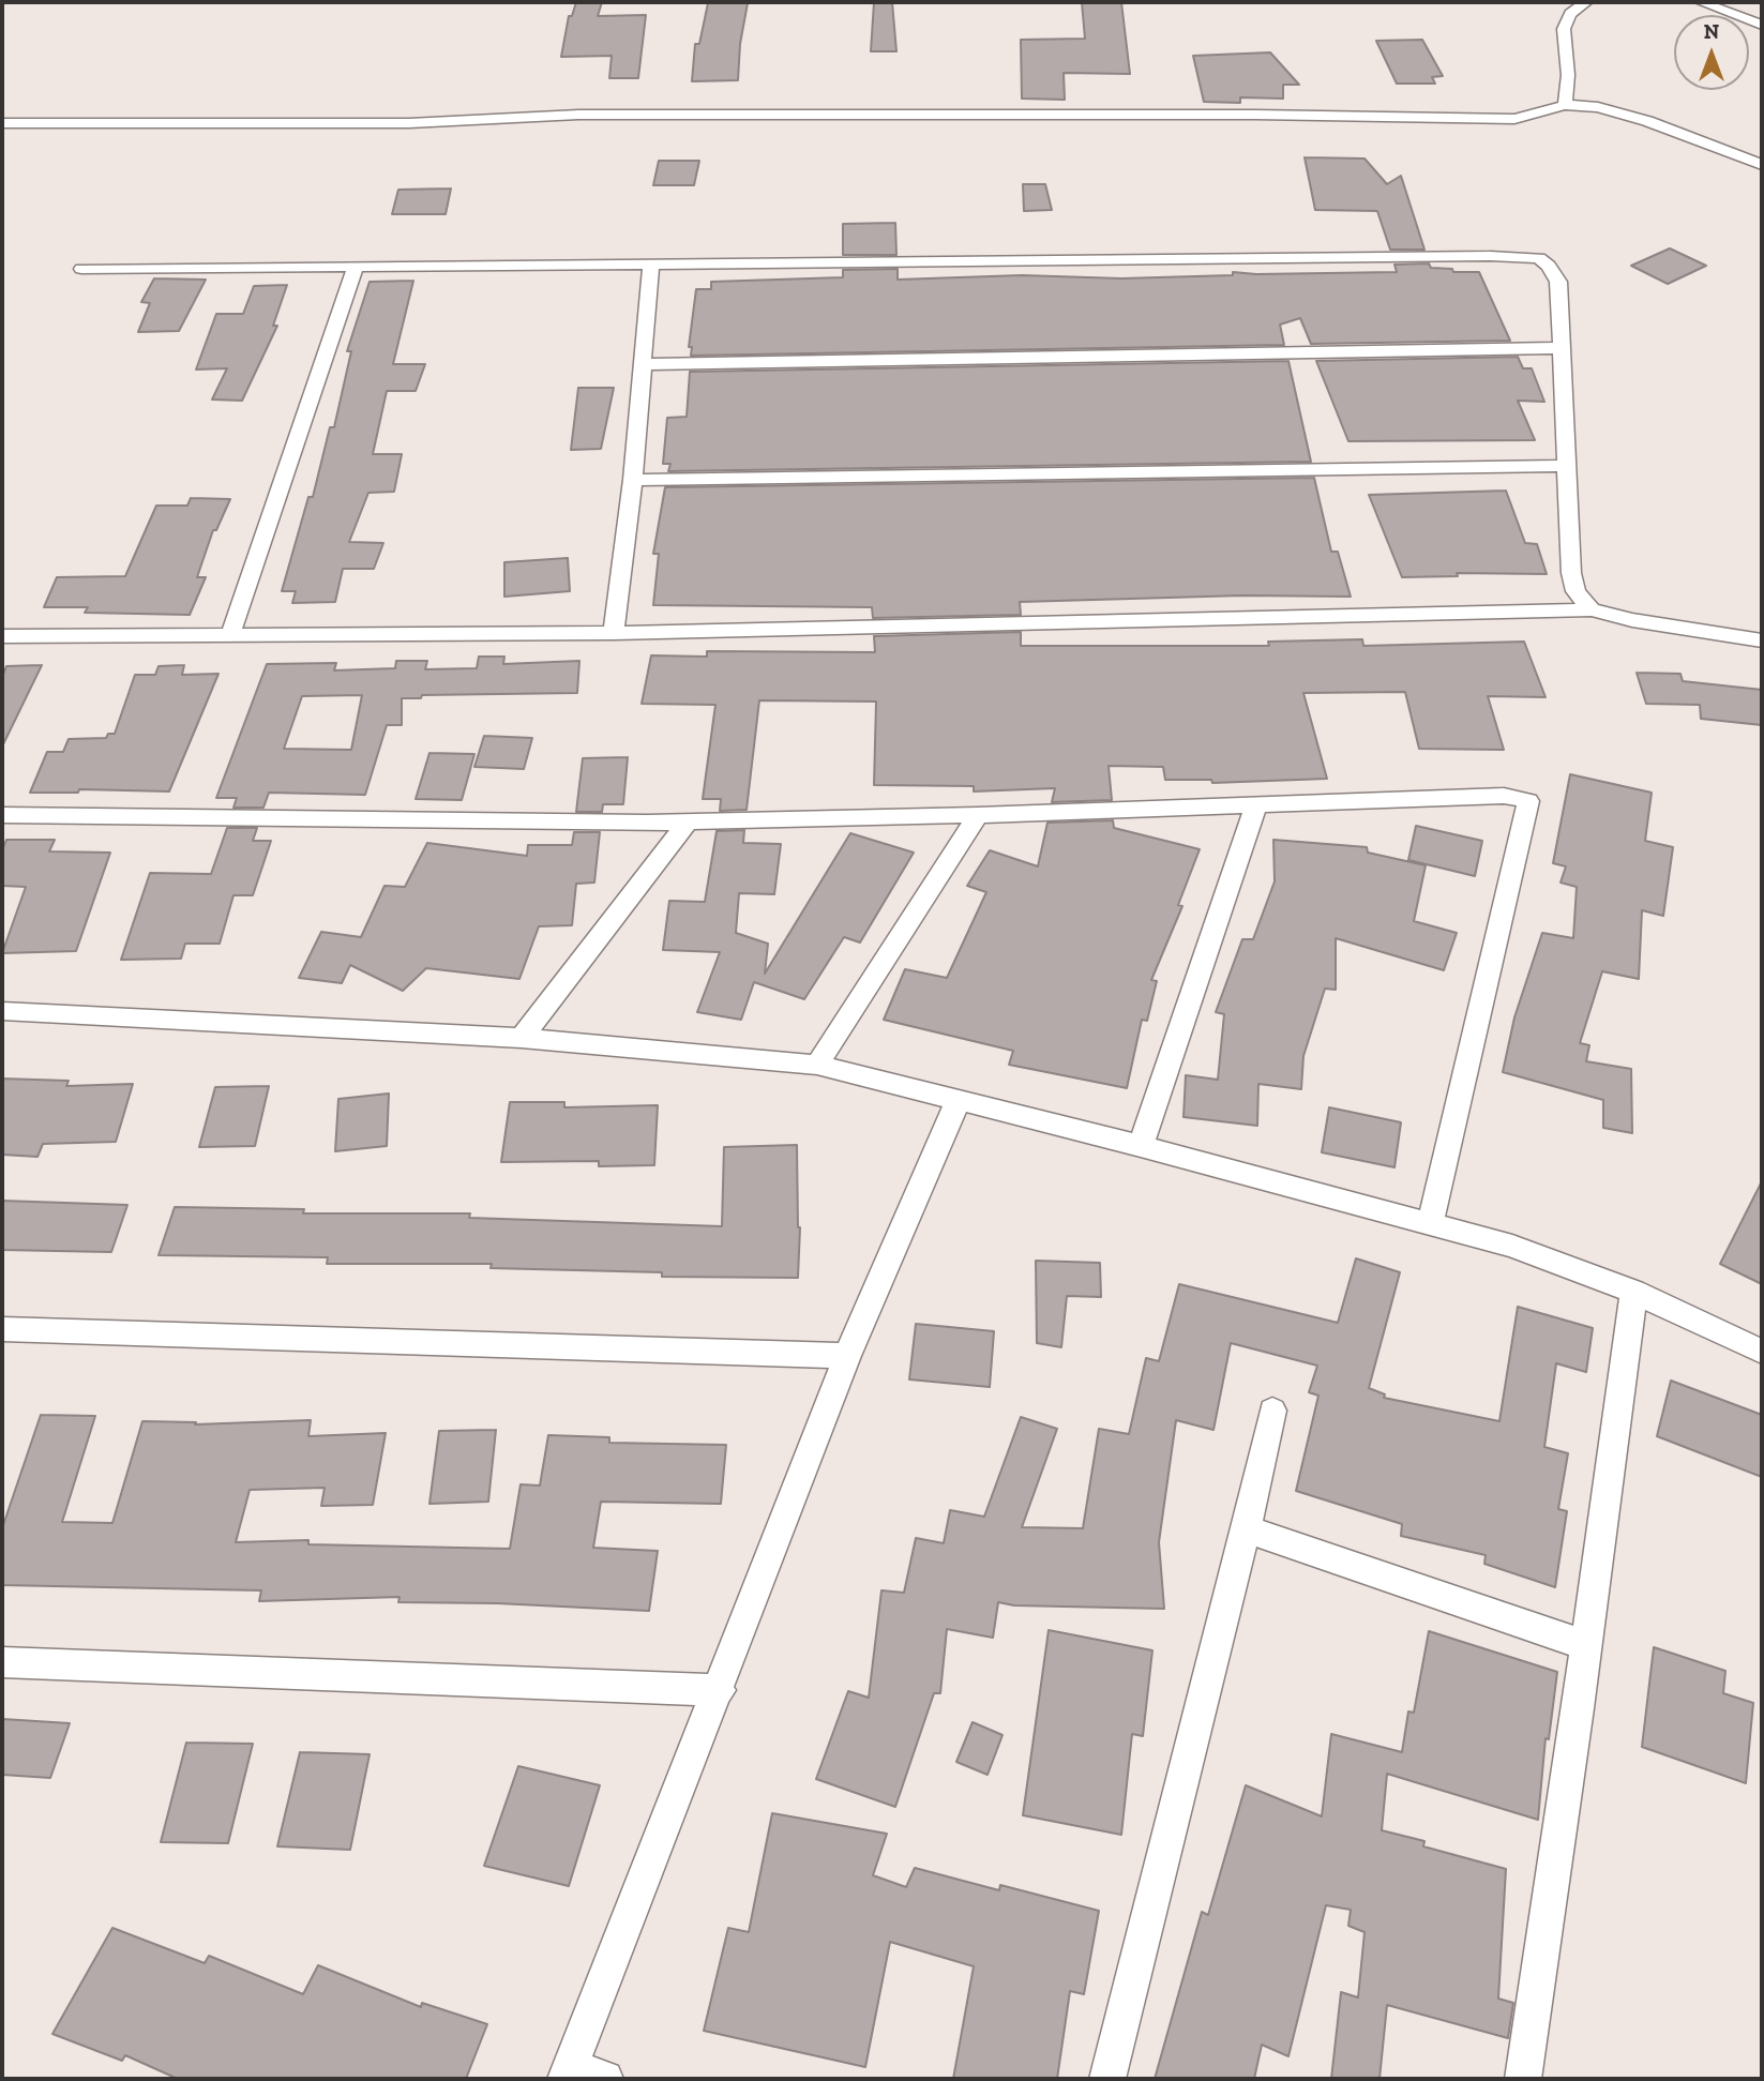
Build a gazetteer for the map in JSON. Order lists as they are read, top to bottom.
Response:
{
  "north": "top"
}
